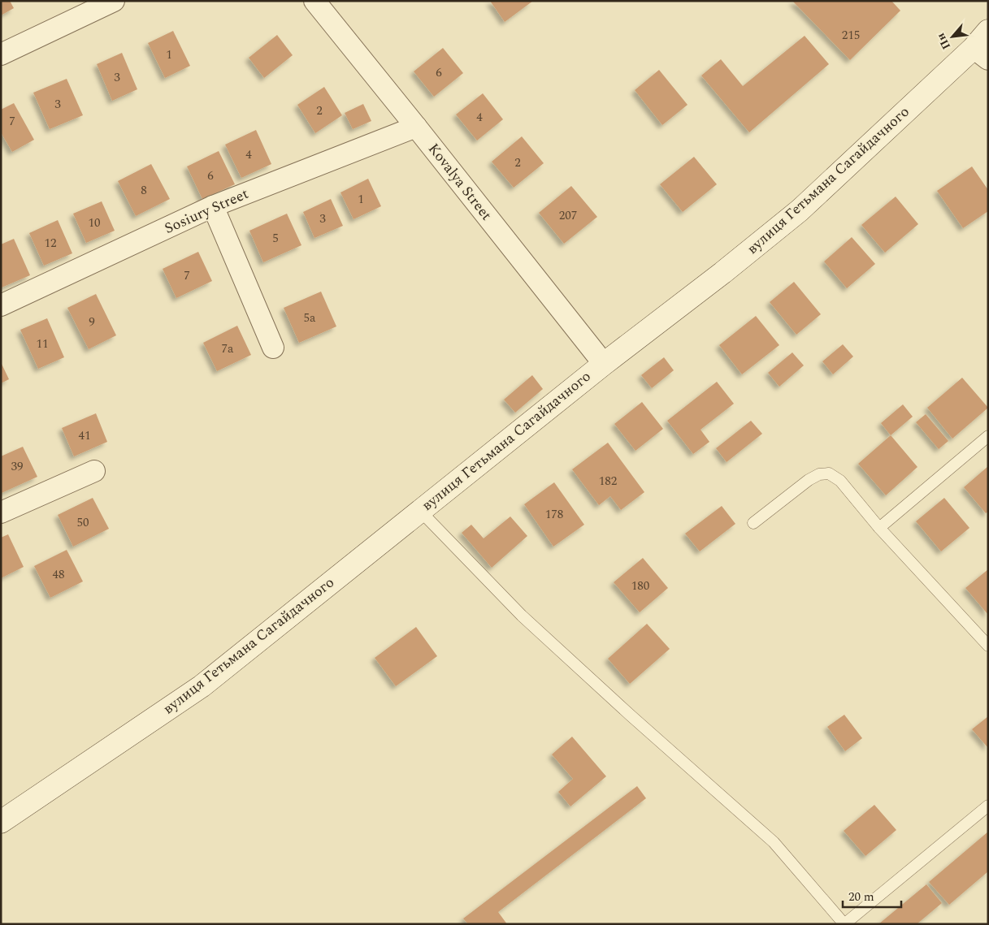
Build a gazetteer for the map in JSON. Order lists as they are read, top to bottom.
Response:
{
  "streets": {
    "main road": ["вулиця Гетьмана Сагайдачного"],
    "street": ["Kovalya Street", "Sosiury Street"]
  },
  "crossings": [
    ["вулиця Гетьмана Сагайдачного", "Kovalya Street"],
    ["Kovalya Street", "Sosiury Street"]
  ],
  "house_numbers": [
    "215",
    "1",
    "6",
    "3",
    "3",
    "2",
    "4",
    "7",
    "4",
    "2",
    "6",
    "8",
    "1",
    "207",
    "3",
    "10",
    "5",
    "12",
    "7",
    "5а",
    "9",
    "11",
    "7а",
    "41",
    "39",
    "182",
    "178",
    "50",
    "48",
    "180"
  ],
  "scale_bar": "20 m",
  "north": "bottom left"
}
